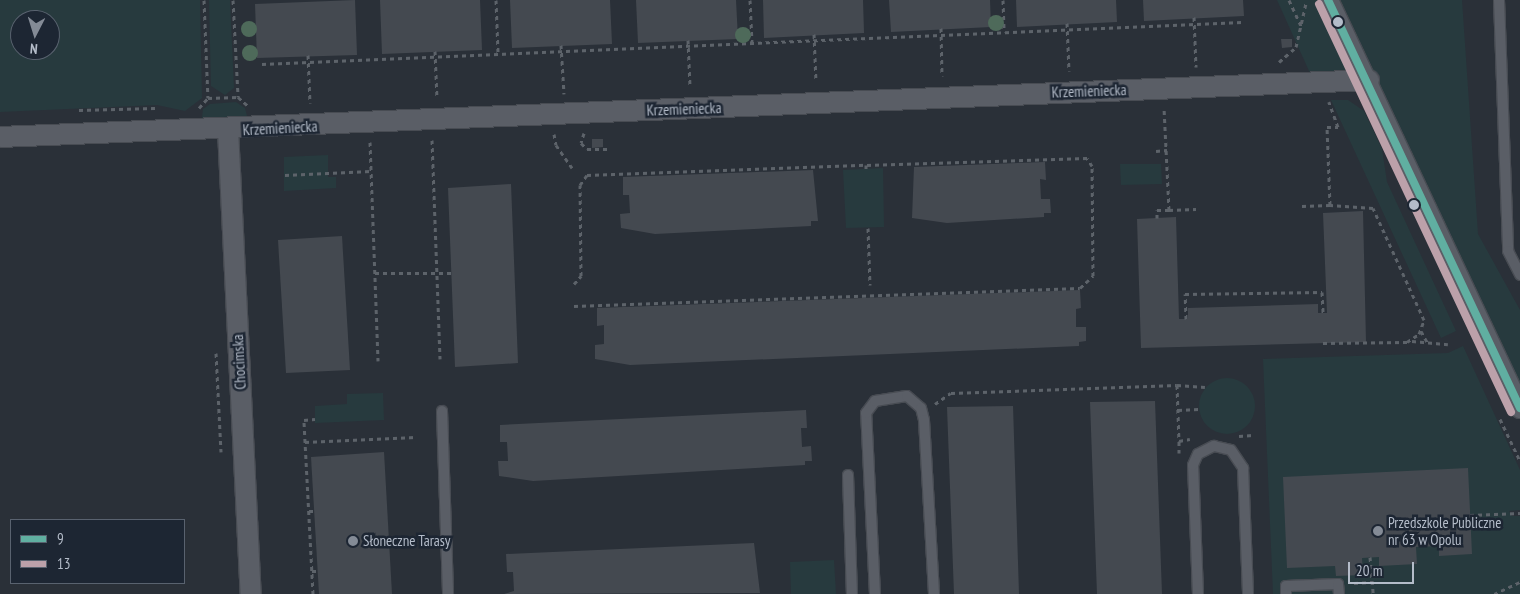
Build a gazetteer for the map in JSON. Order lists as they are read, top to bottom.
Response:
{
  "streets": {
    "street": ["Krzemieniecka", "Chocimska"]
  },
  "crossings": [
    ["Krzemieniecka", "Chocimska"]
  ],
  "places": ["Przedszkole Publiczne nr 63 w Opolu", "Słoneczne Tarasy"],
  "lines": ["transit line 9", "transit line 13"],
  "legend": ["9", "13"],
  "scale_bar": "20 m",
  "north": "bottom"
}
